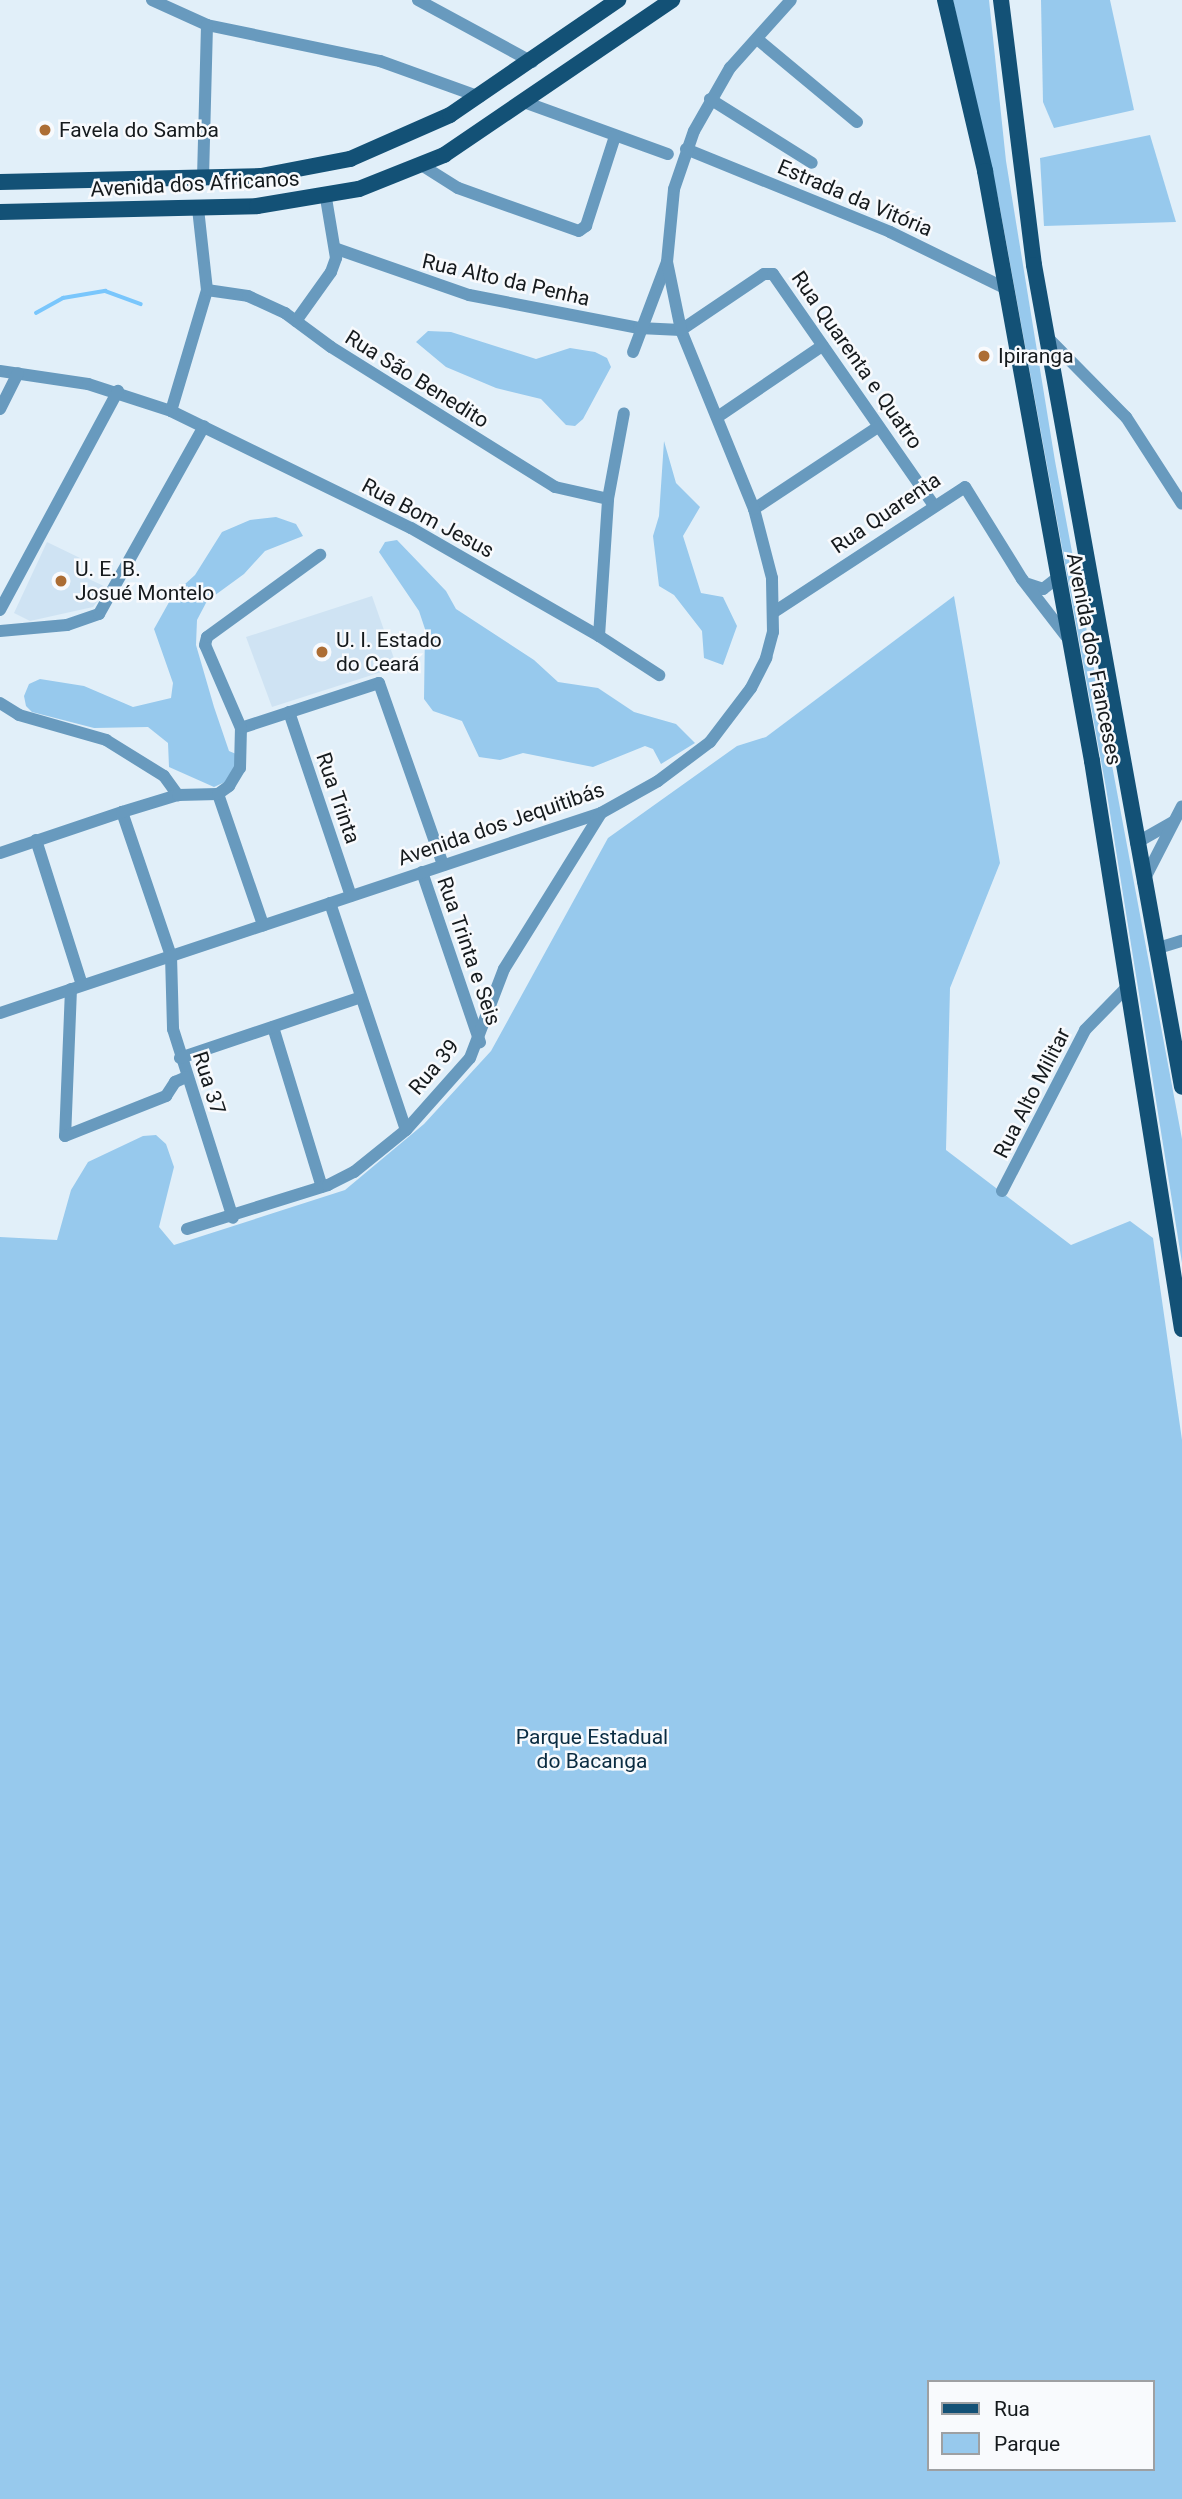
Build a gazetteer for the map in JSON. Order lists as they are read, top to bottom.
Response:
{
  "streets": {
    "main road": ["Avenida dos Africanos", "Avenida dos Franceses"],
    "street": [
      "Estrada da Vitória",
      "Rua Alto da Penha",
      "Rua Quarenta e Quatro",
      "Rua São Benedito",
      "Rua Quarenta",
      "Rua Bom Jesus",
      "Rua Trinta",
      "Avenida dos Jequitibás",
      "Rua Trinta e Seis",
      "Rua 39",
      "Rua 37",
      "Rua Alto Militar"
    ]
  },
  "crossings": [
    ["Estrada da Vitória", "Avenida dos Franceses"],
    ["Rua Alto da Penha", "Rua Quarenta e Quatro"],
    ["Rua Alto da Penha", "Avenida dos Jequitibás"],
    ["Rua Quarenta e Quatro", "Rua Quarenta"],
    ["Rua Quarenta e Quatro", "Avenida dos Jequitibás"],
    ["Rua Quarenta", "Avenida dos Franceses"],
    ["Rua Quarenta", "Avenida dos Jequitibás"],
    ["Avenida dos Franceses", "Rua Alto Militar"],
    ["Rua Trinta", "Avenida dos Jequitibás"],
    ["Avenida dos Jequitibás", "Rua Trinta e Seis"],
    ["Avenida dos Jequitibás", "Rua 39"],
    ["Avenida dos Jequitibás", "Rua 37"],
    ["Rua Trinta e Seis", "Rua 39"],
    ["Rua 39", "Rua 37"]
  ],
  "parks": ["Parque Estadual do Bacanga"],
  "places": [
    "Favela do Samba",
    "Ipiranga",
    "U. E. B. Josué Montelo",
    "U. I. Estado do Ceará"
  ],
  "legend": ["Rua", "Parque"]
}
